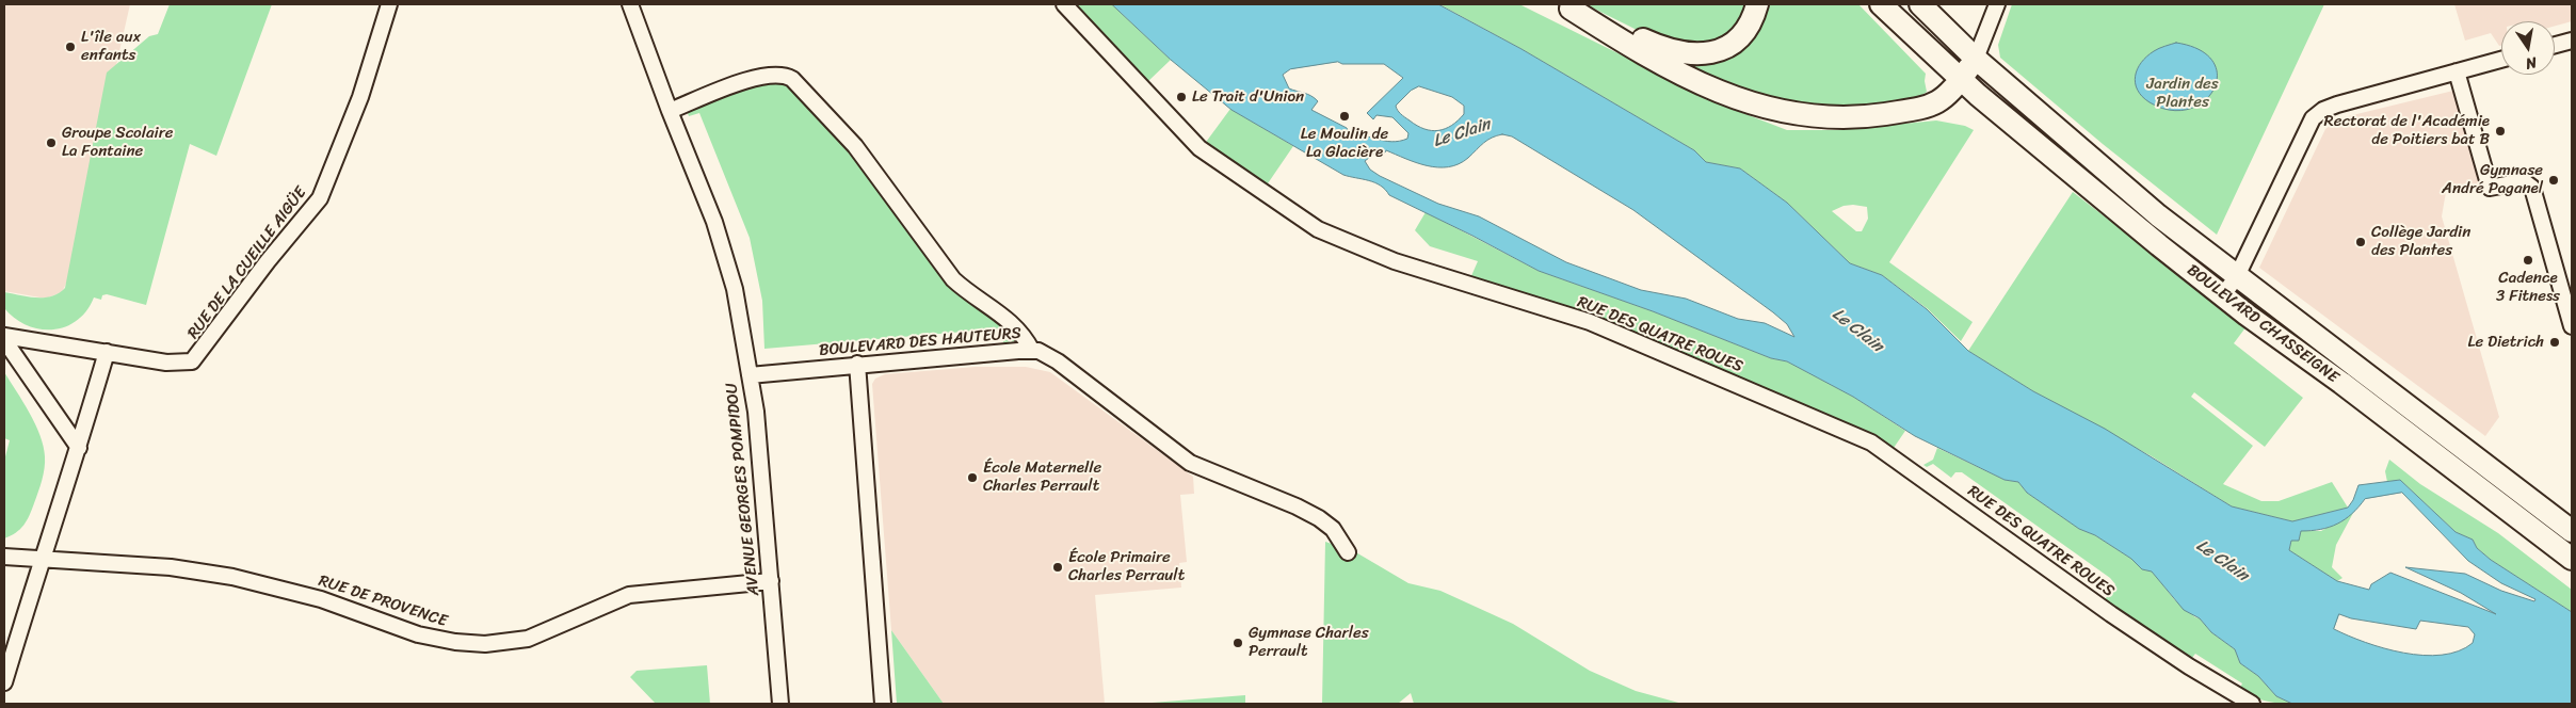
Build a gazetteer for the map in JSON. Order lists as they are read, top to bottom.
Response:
{
  "streets": {
    "main road": ["BOULEVARD CHASSEIGNE"],
    "street": [
      "RUE DE LA CUEILLE AIGÜE",
      "RUE DES QUATRE ROUES",
      "BOULEVARD DES HAUTEURS",
      "AVENUE GEORGES POMPIDOU",
      "RUE DE PROVENCE"
    ]
  },
  "crossings": [
    ["BOULEVARD DES HAUTEURS", "AVENUE GEORGES POMPIDOU"],
    ["AVENUE GEORGES POMPIDOU", "RUE DE PROVENCE"]
  ],
  "water": ["Le Clain"],
  "parks": ["Jardin des Plantes"],
  "places": [
    "L'île aux enfants",
    "Le Trait d'Union",
    "Le Moulin de La Glacière",
    "Rectorat de l'Académie de Poitiers bat B",
    "Groupe Scolaire La Fontaine",
    "Gymnase André Paganel",
    "Collège Jardin des Plantes",
    "Cadence 3 Fitness",
    "Le Dietrich",
    "École Maternelle Charles Perrault",
    "École Primaire Charles Perrault",
    "Gymnase Charles Perrault"
  ],
  "north": "bottom"
}
